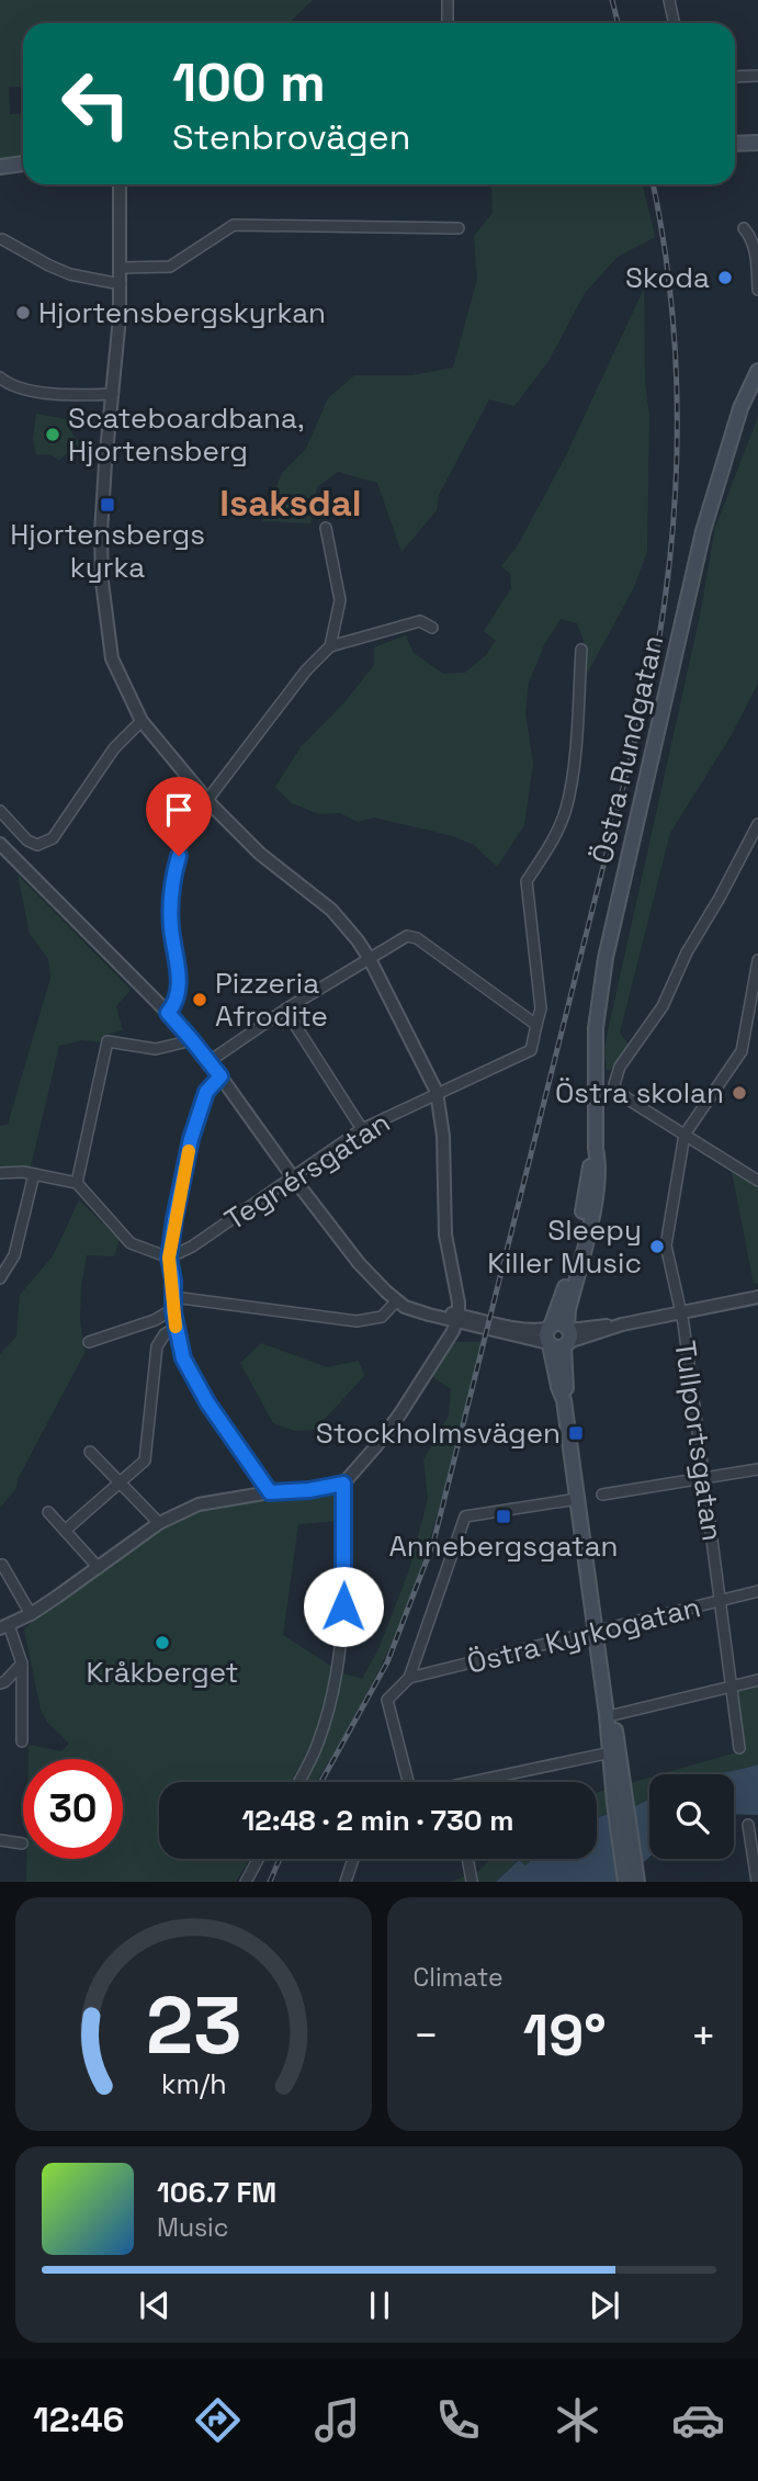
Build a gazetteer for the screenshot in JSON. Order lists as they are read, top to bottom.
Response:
{
  "streets": {
    "main road": ["Östra Rundgatan"],
    "street": ["Tegnérsgatan", "Tullportsgatan", "Östra Kyrkogatan"]
  },
  "crossings": [
    ["Tullportsgatan", "Östra Kyrkogatan"]
  ],
  "districts": ["Isaksdal"],
  "places": {
    "other": [
      "Skoda",
      "Hjortensbergskyrkan",
      "Scateboardbana, Hjortensberg",
      "Pizzeria Afrodite",
      "Östra skolan",
      "Sleepy Killer Music",
      "Kråkberget"
    ],
    "transit": ["Hjortensbergs kyrka", "Stockholmsvägen", "Annebergsgatan"]
  },
  "page": {
    "turn": ["100 m", "Stenbrovägen"],
    "limit": "30",
    "trip": "12:48 · 2 min · 730 m",
    "tile": "Climate",
    "heat": ["−", "19°", "+"],
    "song": ["106.7 FM", "Music"],
    "tabs": "12:46",
    "gauge": ["23", "km/h"]
  }
}
